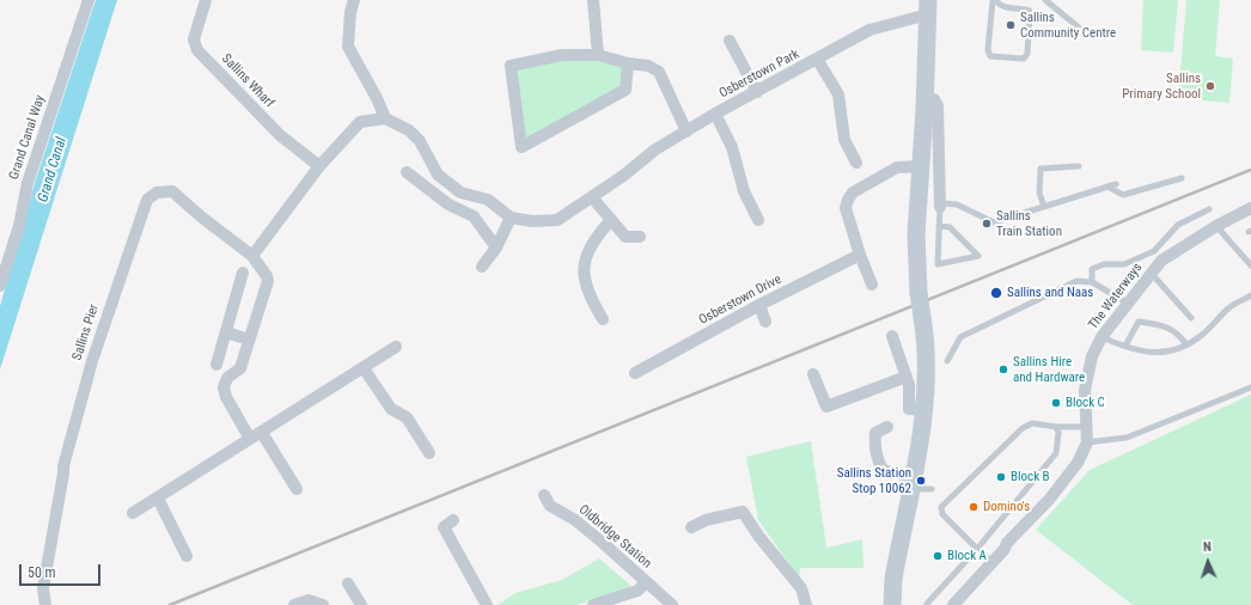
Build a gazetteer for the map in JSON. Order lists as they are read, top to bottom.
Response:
{
  "streets": {
    "street": [
      "Osberstown Park",
      "Sallins Wharf",
      "Grand Canal Way",
      "The Waterways",
      "Osberstown Drive",
      "Sallins Pier",
      "Oldbridge Station"
    ]
  },
  "water": ["Grand Canal"],
  "places": [
    "Sallins Community Centre",
    "Sallins Primary School",
    "Sallins Train Station",
    "Sallins and Naas",
    "Sallins Hire and Hardware",
    "Block C",
    "Block B",
    "Sallins Station Stop 10062",
    "Domino's",
    "Block A"
  ],
  "scale_bar": "50 m",
  "north": "top"
}
